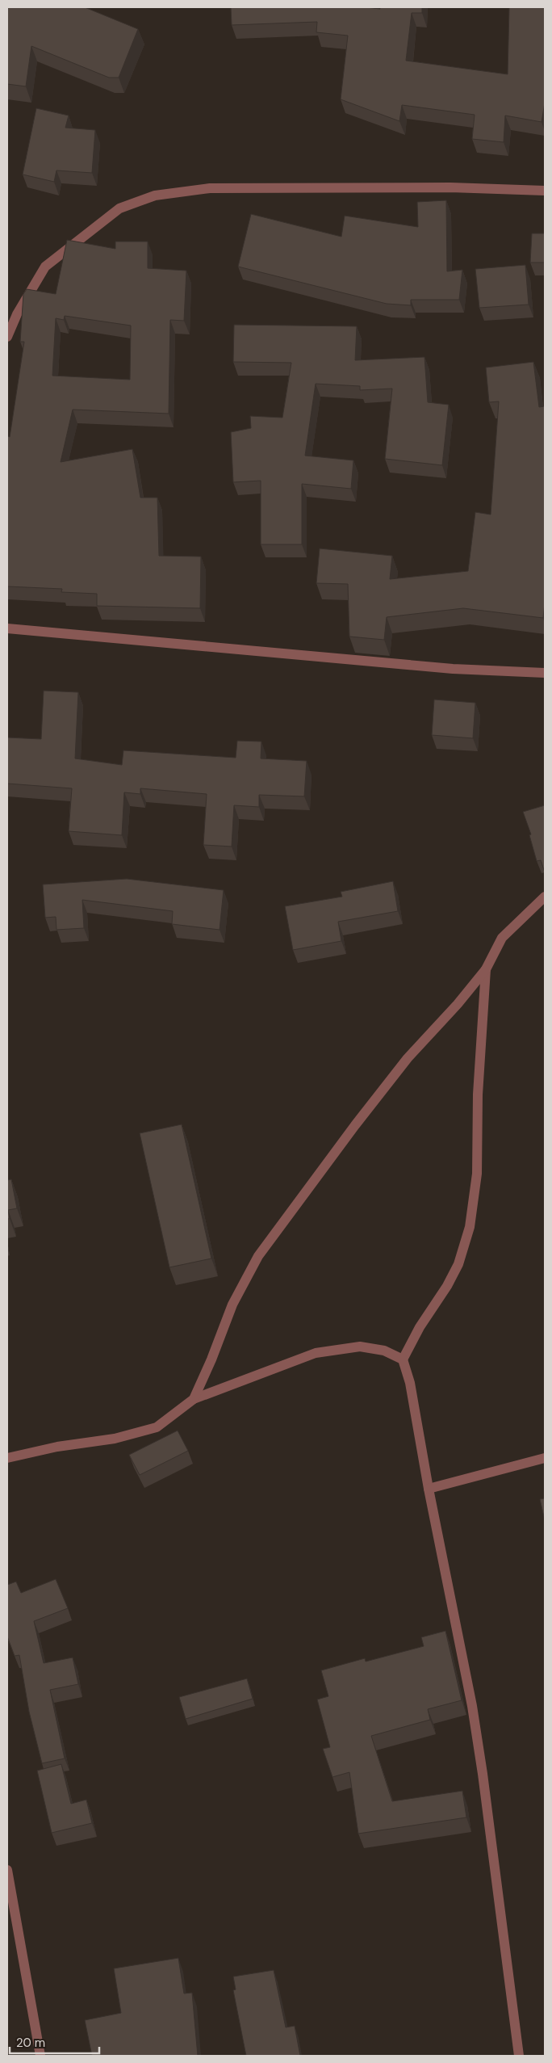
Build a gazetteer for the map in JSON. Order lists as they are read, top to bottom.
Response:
{
  "scale_bar": "20 m"
}
